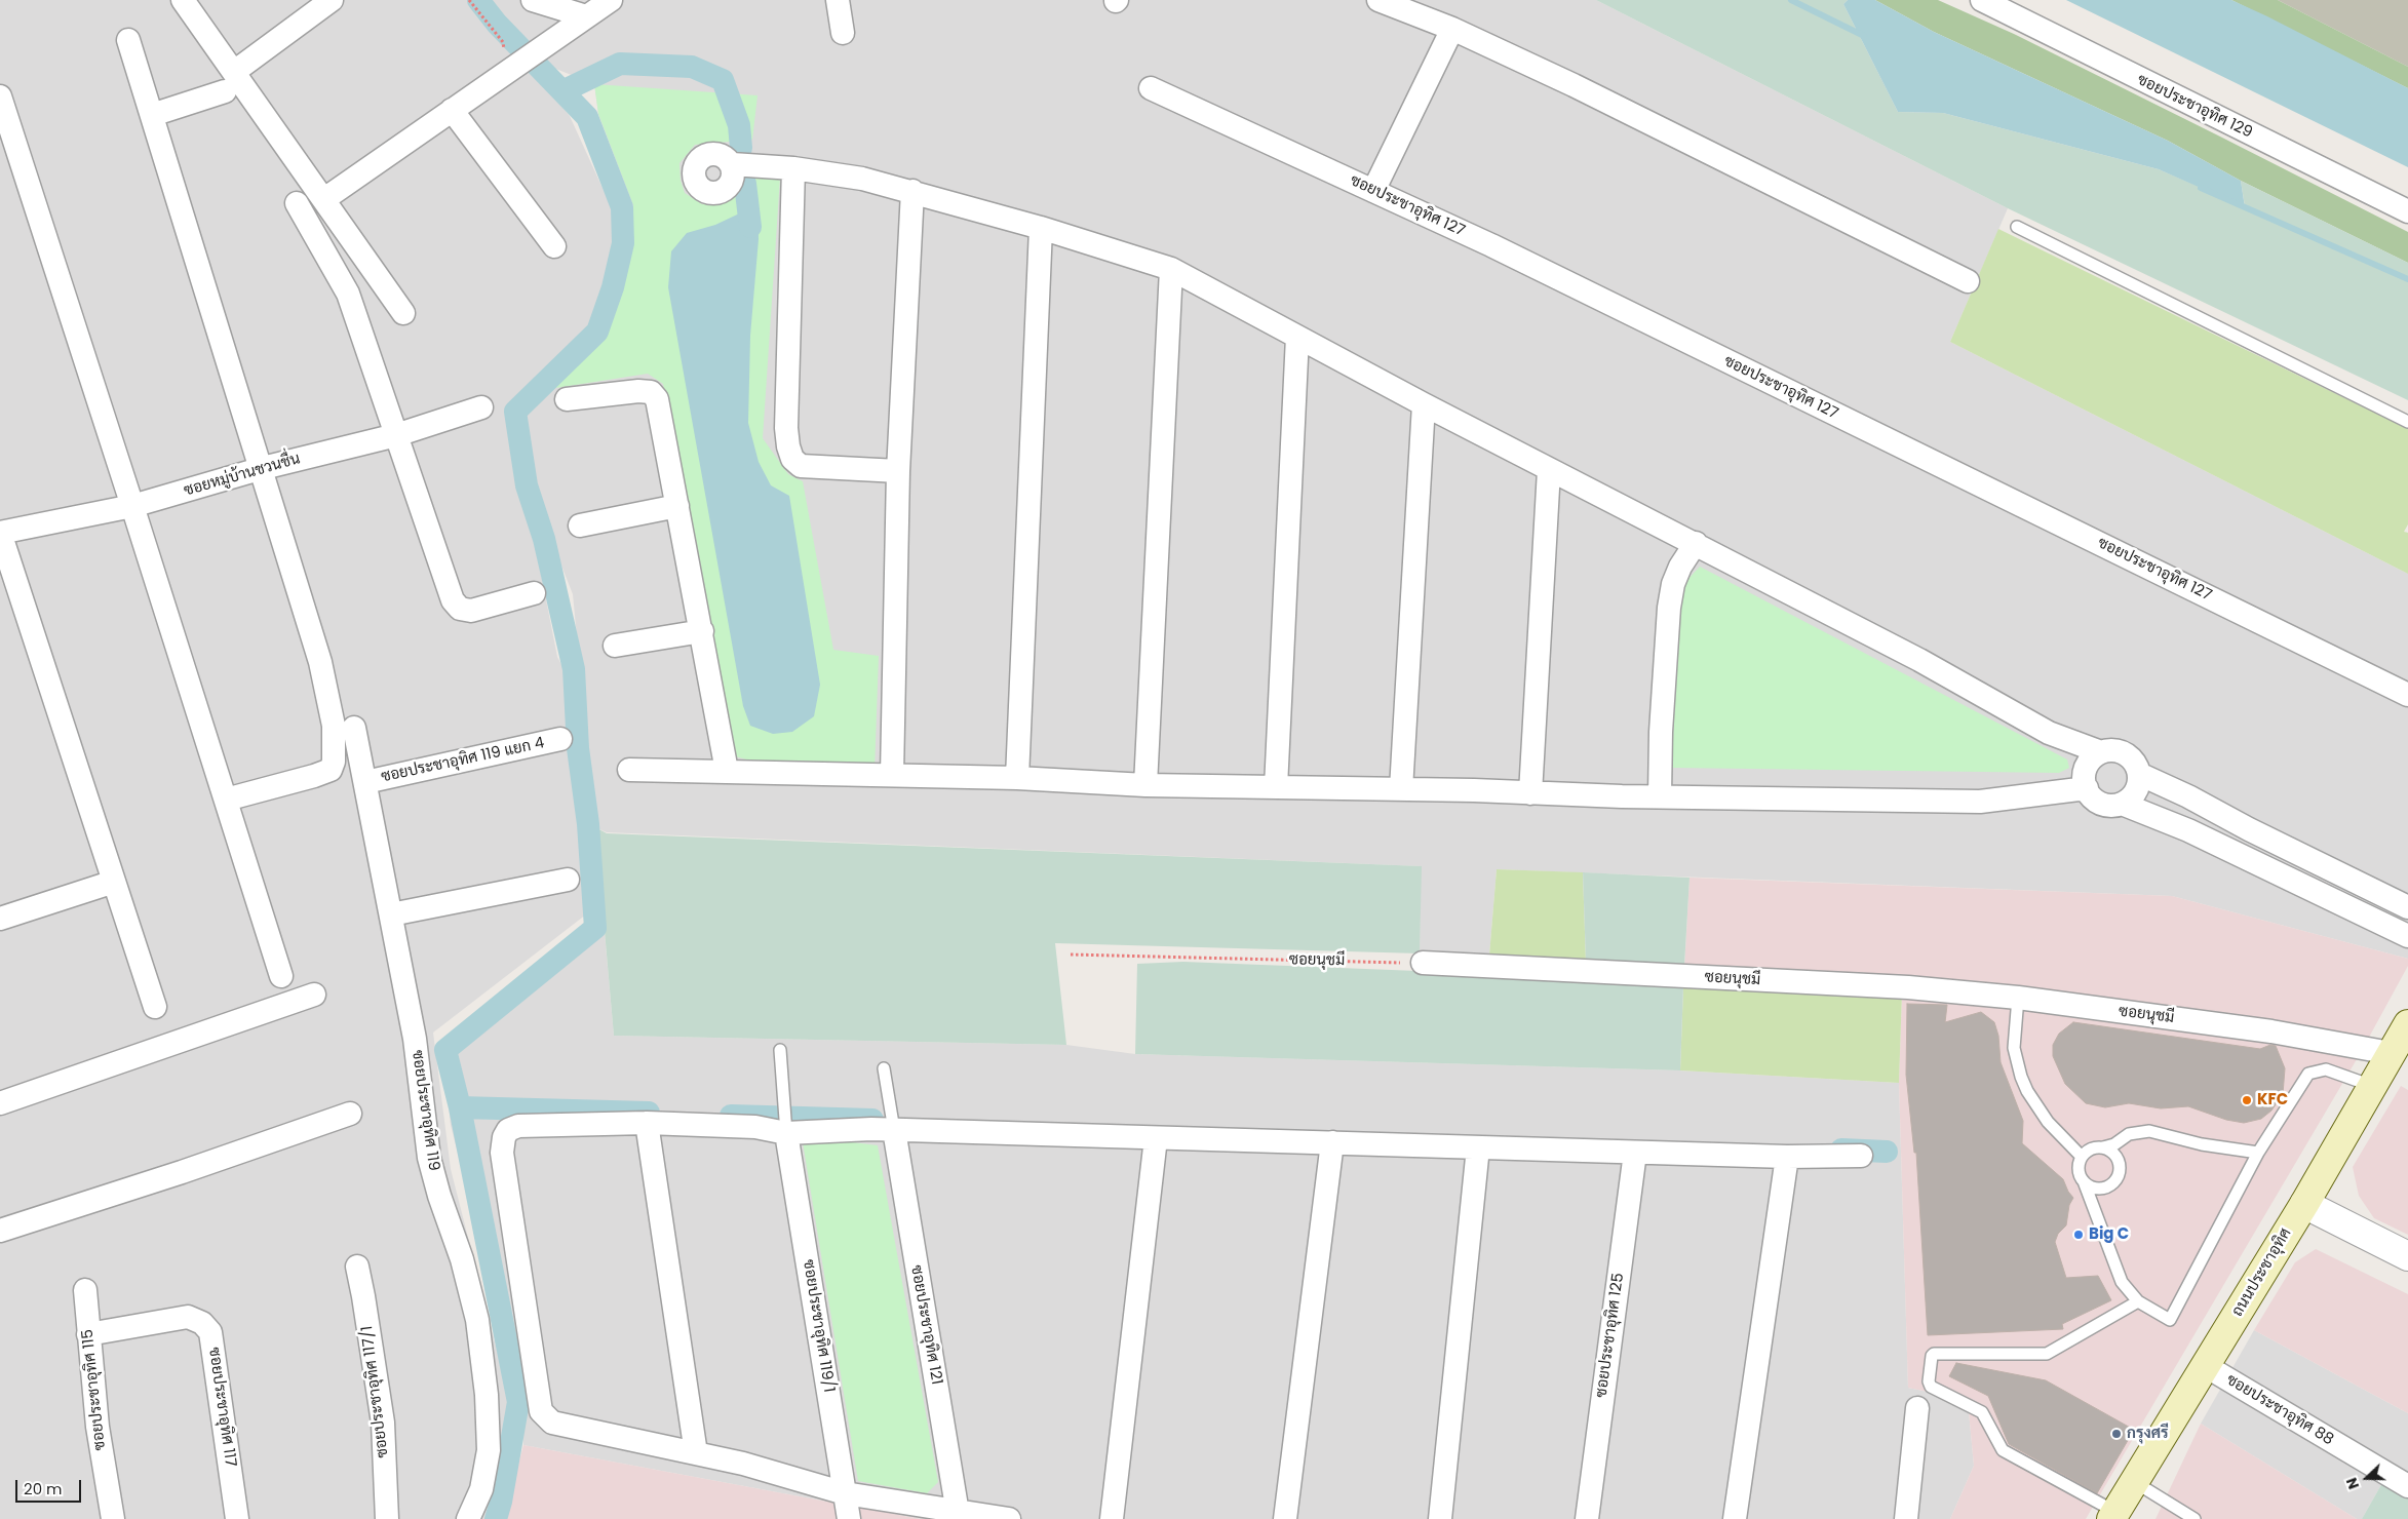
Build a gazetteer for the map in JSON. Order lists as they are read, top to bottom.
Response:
{
  "streets": {
    "main road": ["ถนนประชาอุทิศ"],
    "street": [
      "ซอยประชาอุทิศ 129",
      "ซอยประชาอุทิศ 127",
      "ซอยหมู่บ้านชวนชื่น",
      "ซอยประชาอุทิศ 119 แยก 4",
      "ซอยนุชมี",
      "ซอยประชาอุทิศ 119",
      "ซอยประชาอุทิศ 121",
      "ซอยประชาอุทิศ 119/1",
      "ซอยประชาอุทิศ 125",
      "ซอยประชาอุทิศ 115",
      "ซอยประชาอุทิศ 117/1",
      "ซอยประชาอุทิศ 117",
      "ซอยประชาอุทิศ 88"
    ]
  },
  "crossings": [
    ["ซอยประชาอุทิศ 119 แยก 4", "ซอยประชาอุทิศ 119"],
    ["ซอยนุชมี", "ถนนประชาอุทิศ"],
    ["ถนนประชาอุทิศ", "ซอยประชาอุทิศ 88"],
    ["ซอยประชาอุทิศ 115", "ซอยประชาอุทิศ 117"]
  ],
  "places": ["KFC", "Big C", "กรุงศรี"],
  "scale_bar": "20 m",
  "north": "left"
}
